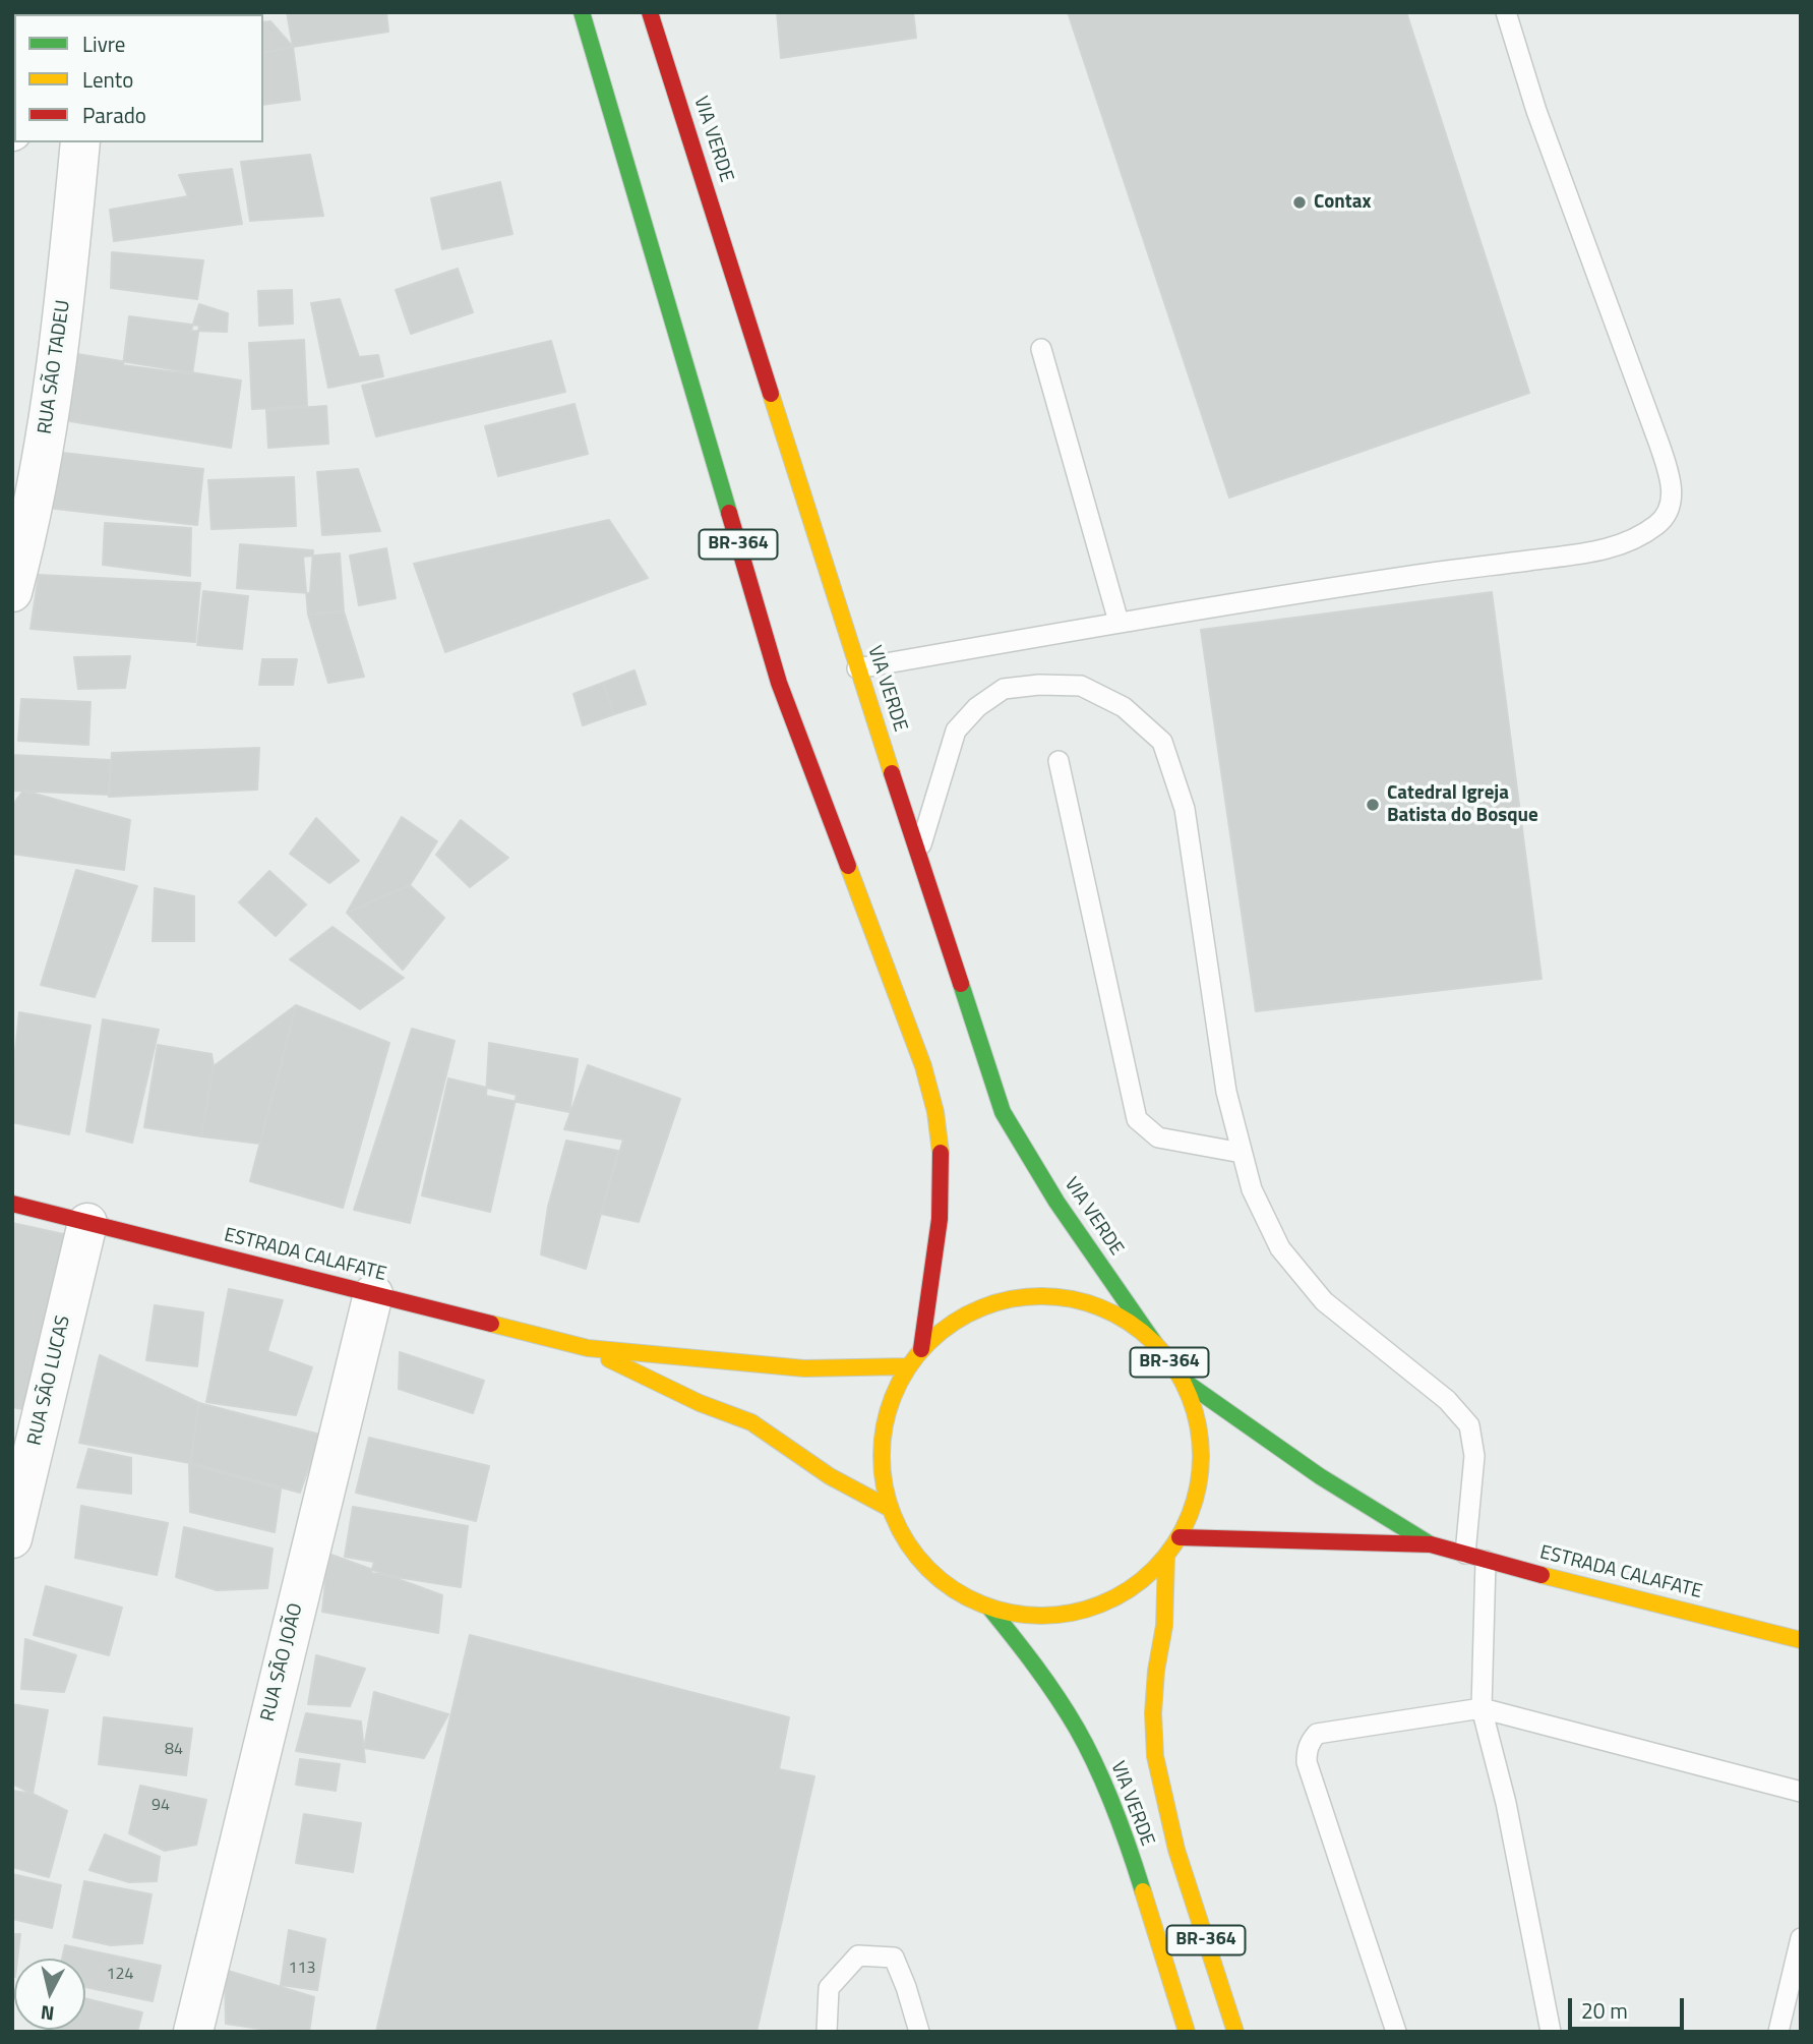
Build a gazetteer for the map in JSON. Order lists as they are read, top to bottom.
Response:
{
  "streets": {
    "main road": ["VIA VERDE", "BR-364", "ESTRADA CALAFATE"],
    "street": ["RUA SÃO TADEU", "RUA SÃO LUCAS", "RUA SÃO JOÃO"]
  },
  "crossings": [
    ["VIA VERDE", "BR-364"],
    ["BR-364", "ESTRADA CALAFATE"],
    ["ESTRADA CALAFATE", "RUA SÃO LUCAS"],
    ["ESTRADA CALAFATE", "RUA SÃO JOÃO"]
  ],
  "places": ["Contax", "Catedral Igreja Batista do Bosque"],
  "house_numbers": [
    "84",
    "94",
    "113",
    "124"
  ],
  "legend": ["Livre", "Lento", "Parado"],
  "scale_bar": "20 m",
  "north": "bottom"
}
